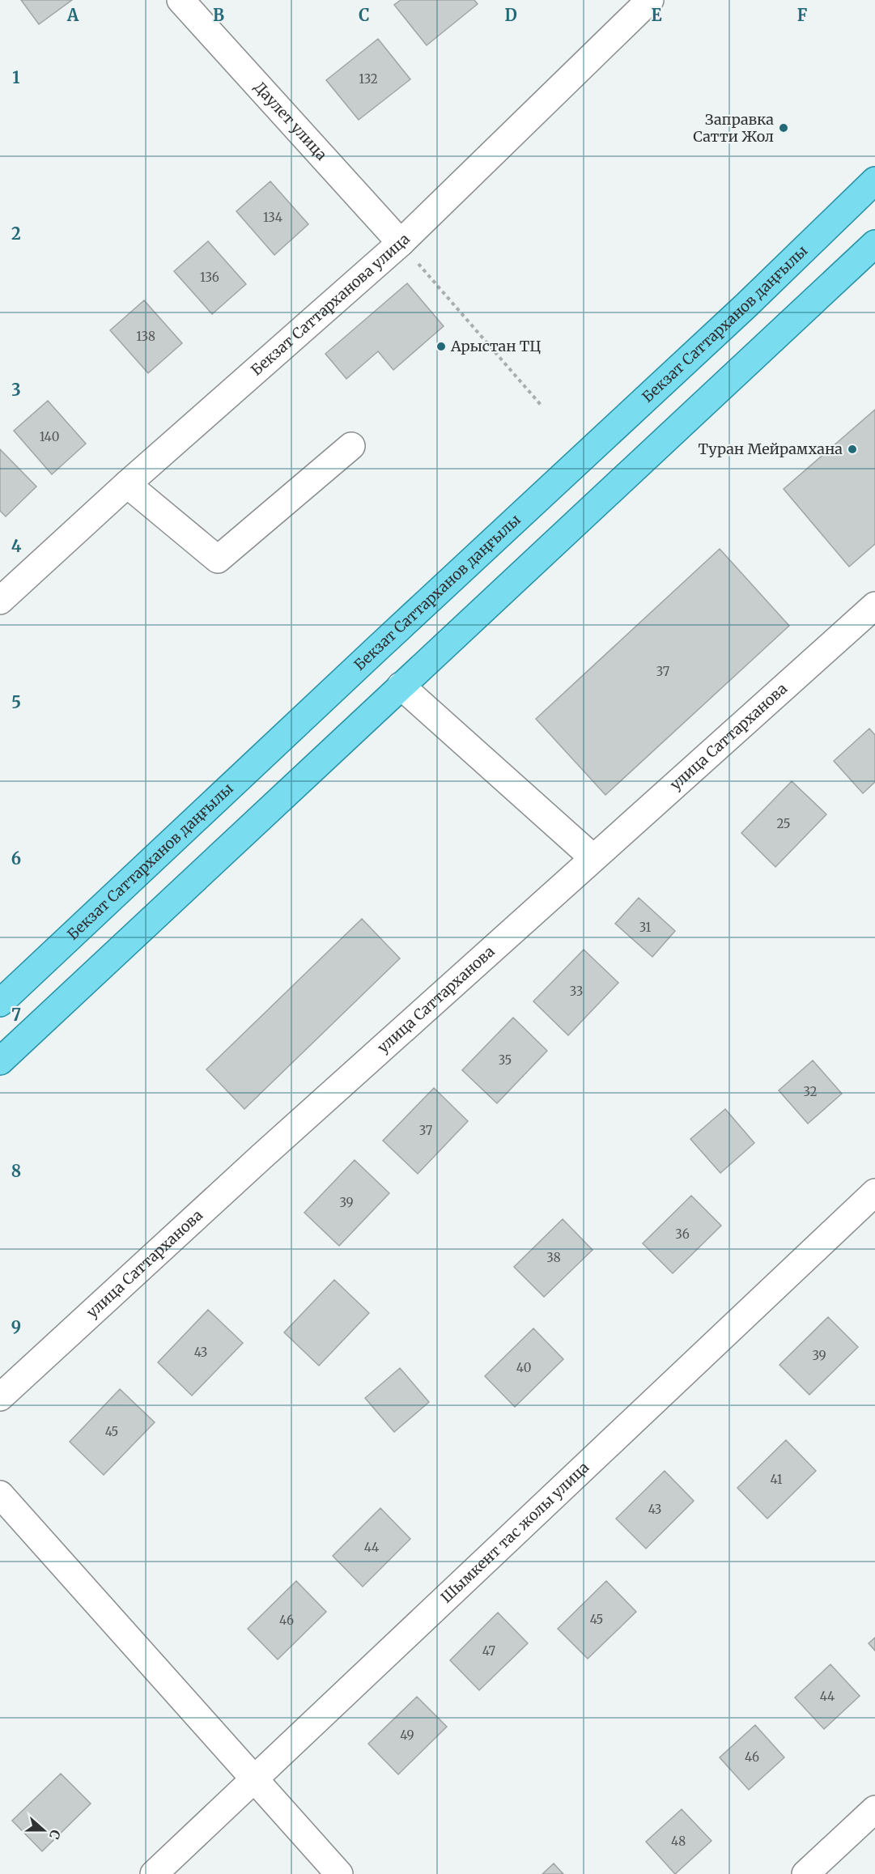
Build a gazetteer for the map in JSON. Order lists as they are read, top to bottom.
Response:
{
  "streets": {
    "main road": ["Бекзат Саттарханов даңғылы"],
    "street": [
      "Даулет улица",
      "Бекзат Саттарханова улица",
      "улица Саттарханова",
      "Шымкент тас жолы улица"
    ]
  },
  "crossings": [
    ["Даулет улица", "Бекзат Саттарханова улица"]
  ],
  "places": ["Заправка Сатти Жол", "Арыстан ТЦ", "Туран Мейрамхана"],
  "house_numbers": [
    "132",
    "134",
    "136",
    "138",
    "140",
    "37",
    "25",
    "31",
    "33",
    "35",
    "32",
    "37",
    "39",
    "36",
    "38",
    "43",
    "39",
    "40",
    "45",
    "41",
    "43",
    "44",
    "45",
    "46",
    "47",
    "44",
    "49",
    "46",
    "48"
  ],
  "north": "right",
  "grid": {
    "columns": [
      "A",
      "B",
      "C",
      "D",
      "E",
      "F"
    ],
    "rows": [
      "1",
      "2",
      "3",
      "4",
      "5",
      "6",
      "7",
      "8",
      "9"
    ]
  }
}
